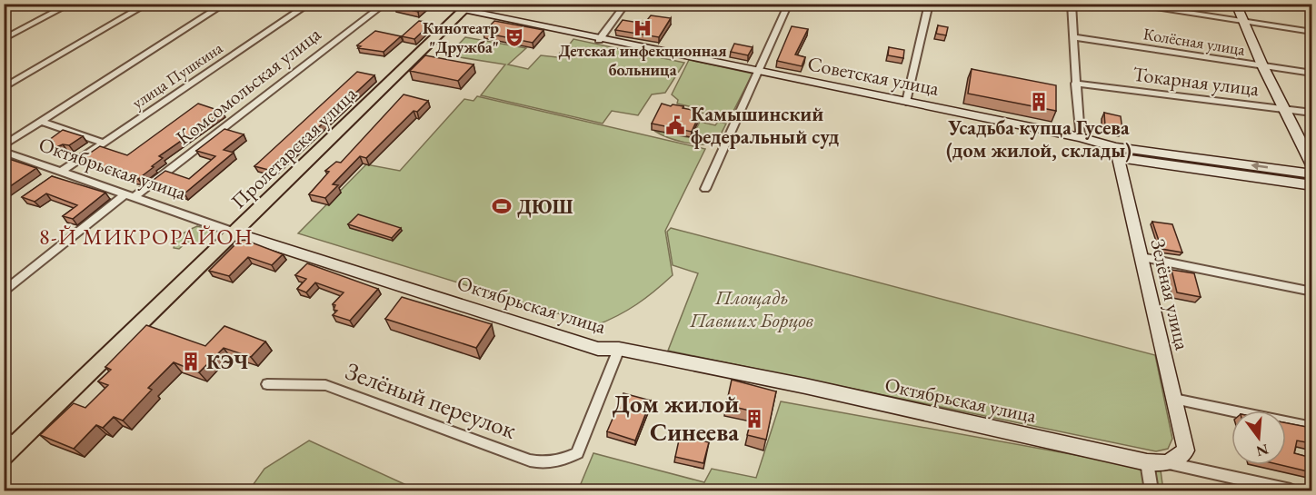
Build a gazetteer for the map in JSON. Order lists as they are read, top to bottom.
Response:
{
  "streets": {
    "main road": ["Пролетарская улица"],
    "street": [
      "Колёсная улица",
      "улица Пушкина",
      "Советская улица",
      "Токарная улица",
      "Комсомольская улица",
      "Октябрьская улица",
      "Зелёная улица",
      "Зелёный переулок"
    ]
  },
  "crossings": [
    ["улица Пушкина", "Октябрьская улица"],
    ["Советская улица", "Пролетарская улица"],
    ["Советская улица", "Зелёная улица"],
    ["Комсомольская улица", "Октябрьская улица"],
    ["Пролетарская улица", "Октябрьская улица"],
    ["Октябрьская улица", "Зелёная улица"],
    ["Октябрьская улица", "Зелёный переулок"]
  ],
  "districts": ["8-Й МИКРОРАЙОН"],
  "parks": ["Площадь Павших Борцов"],
  "places": {
    "hospital": ["Детская инфекционная больница"],
    "theatre": ["Кинотеатр \"Дружба\""],
    "building": ["Усадьба купца Гусева (дом жилой, склады)", "КЭЧ", "Дом жилой Синеева"],
    "public building": ["Камышинский федеральный суд"],
    "sports": ["ДЮШ"]
  },
  "north": "bottom"
}
